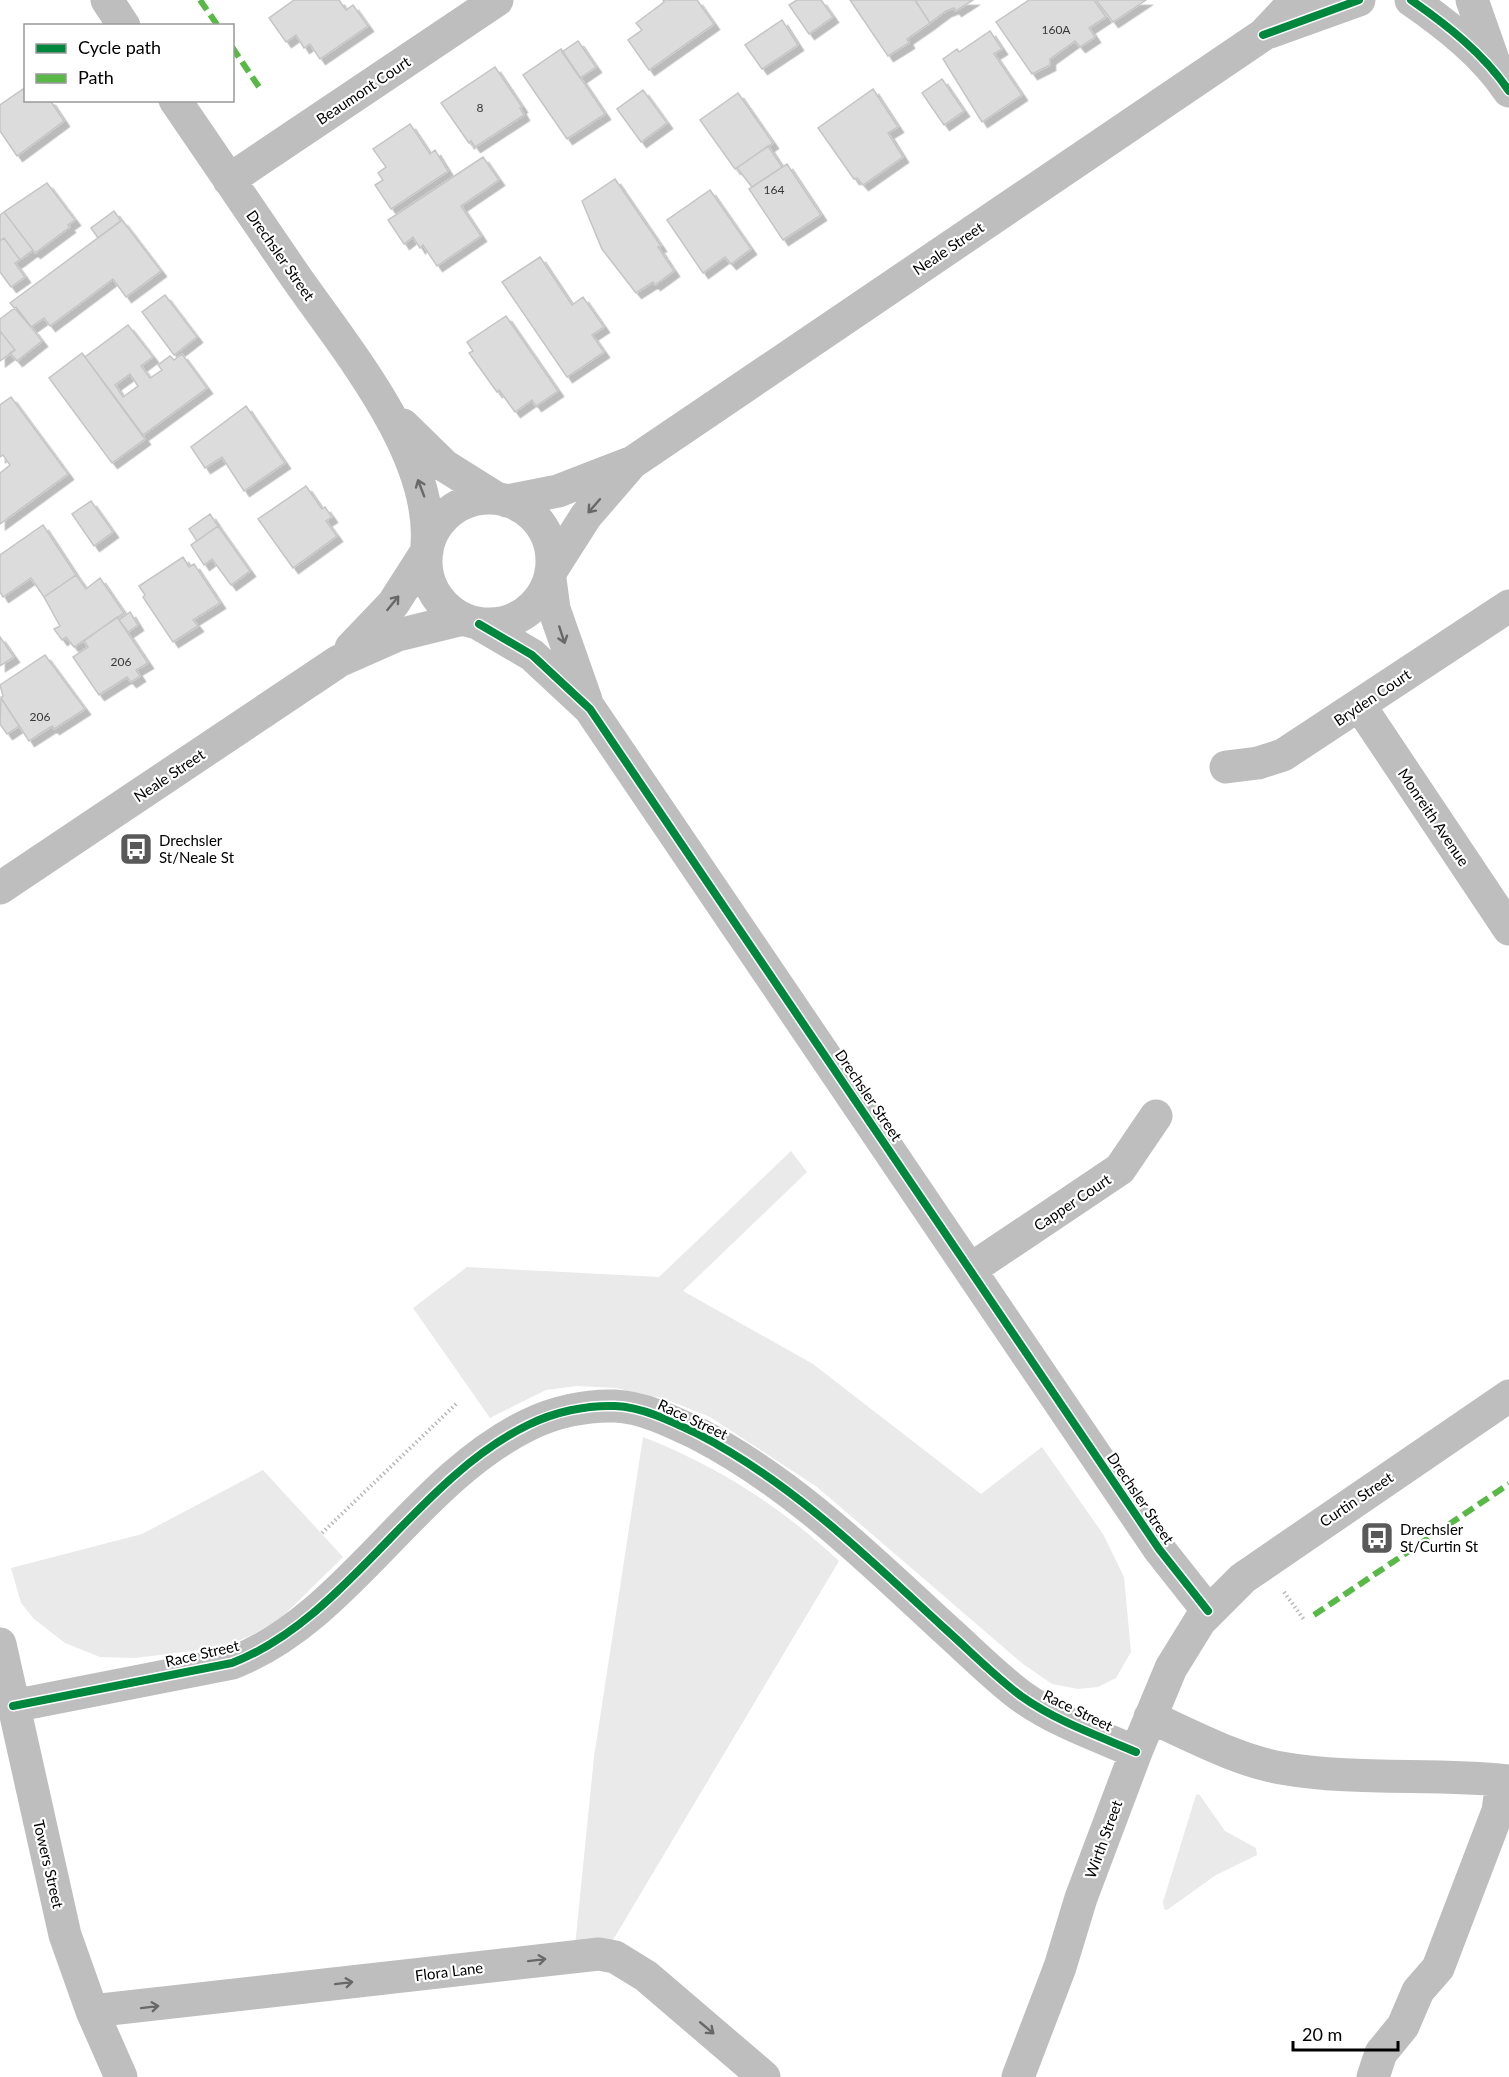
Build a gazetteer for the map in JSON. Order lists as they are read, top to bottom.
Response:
{
  "streets": {
    "street": [
      "Beaumont Court",
      "Neale Street",
      "Drechsler Street",
      "Bryden Court",
      "Monreith Avenue",
      "Capper Court",
      "Race Street",
      "Curtin Street",
      "Wirth Street",
      "Towers Street",
      "Flora Lane"
    ]
  },
  "crossings": [
    ["Beaumont Court", "Drechsler Street"],
    ["Neale Street", "Drechsler Street"],
    ["Drechsler Street", "Capper Court"],
    ["Drechsler Street", "Curtin Street"],
    ["Drechsler Street", "Wirth Street"],
    ["Bryden Court", "Monreith Avenue"],
    ["Race Street", "Wirth Street"],
    ["Race Street", "Towers Street"],
    ["Curtin Street", "Wirth Street"],
    ["Towers Street", "Flora Lane"]
  ],
  "one_way": ["Flora Lane"],
  "places": {
    "bus stop": ["Drechsler St/Neale St", "Drechsler St/Curtin St"]
  },
  "house_numbers": [
    "160A",
    "8",
    "164",
    "206",
    "206"
  ],
  "legend": ["Cycle path", "Path"],
  "scale_bar": "20 m"
}
